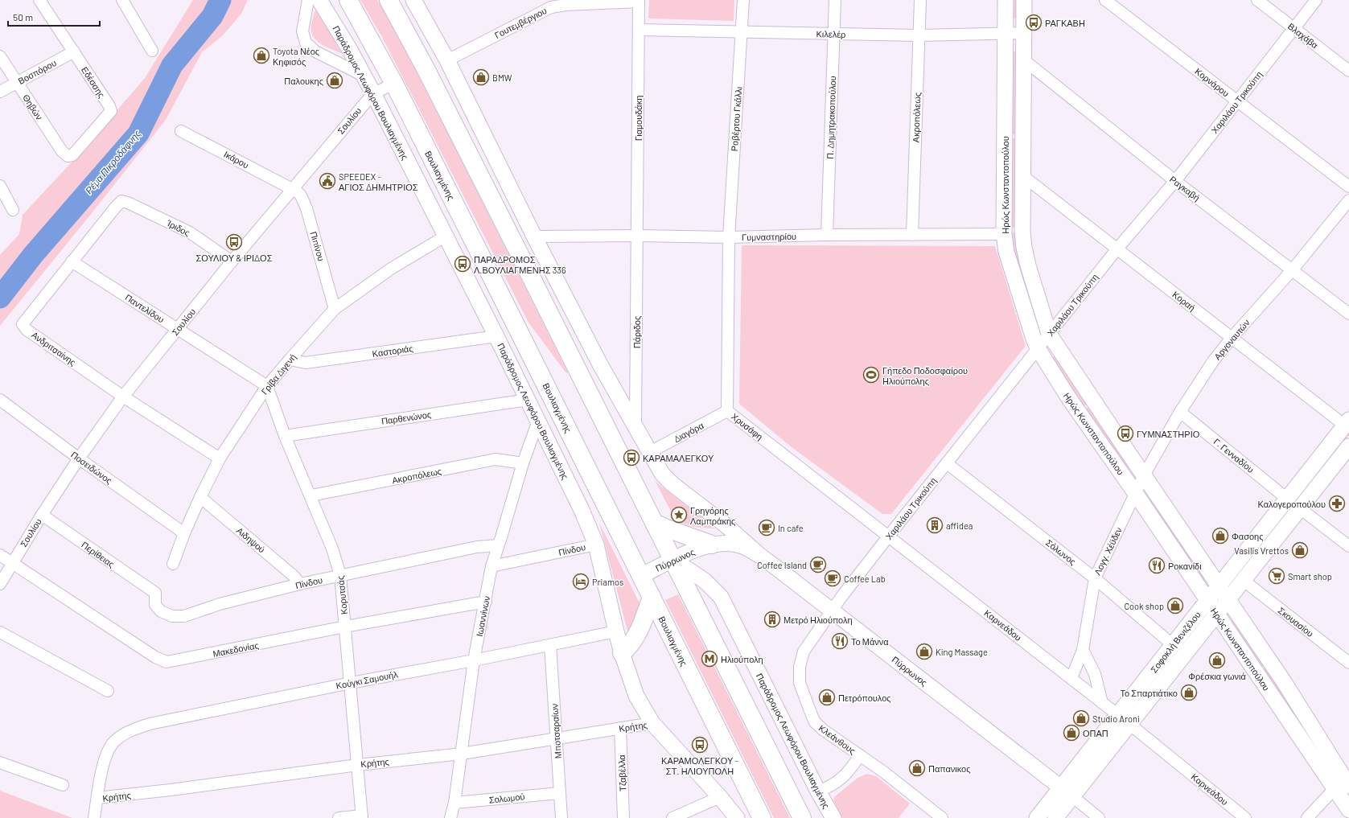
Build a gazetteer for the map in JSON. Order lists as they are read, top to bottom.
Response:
{
  "streets": {
    "main road": ["Βουλιαγμένης"],
    "street": [
      "Γουτεμβέργιου",
      "Κιλελέρ",
      "Βλαχάβα",
      "Βοσπόρου",
      "Εδέσσης",
      "Κορνάρου",
      "Παράδρομος Λεωφόρου Βουλιαγμένης",
      "Χαριλάου Τρικούπη",
      "Θηβών",
      "Π. Δημητρακοπούλου",
      "Ακροπόλεως",
      "Γιαμουδάκη",
      "Ροβέρτου Γκάλλι",
      "Σουλίου",
      "Ικάρου",
      "Ηρώς Κωνσταντοπούλου",
      "Ραγκαβή",
      "Ίριδος",
      "Γυμναστηρίου",
      "Πιπίνου",
      "Κοραή",
      "Παντελίδου",
      "Πάριδος",
      "Αργοναυτών",
      "Ανδριτσαίνης",
      "Καστοριάς",
      "Γρίβα Διγενή",
      "Παρθενώνος",
      "Χρυσάφη",
      "Διαγόρα",
      "Γ. Γενναδίου",
      "Ποσειδώνος",
      "Αιδηψού",
      "Πίνδου",
      "Λογγ. Χέϋδεν",
      "Σόλωνος",
      "Περίθειας",
      "Πύρρωνος",
      "Κορυτσάς",
      "Ιωαννίνων",
      "Σκουασίου",
      "Καρνεάδου",
      "Σοφοκλή Βενιζέλου",
      "Μακεδονίας",
      "Κούγκι Σαμουήλ",
      "Κρήτης",
      "Μποτσαραίων",
      "Κλεάνθους",
      "Τζαβέλλα",
      "Σολωμού"
    ]
  },
  "crossings": [
    ["Γουτεμβέργιου", "Γιαμουδάκη"],
    ["Κιλελέρ", "Π. Δημητρακοπούλου"],
    ["Κιλελέρ", "Ακροπόλεως"],
    ["Κιλελέρ", "Γιαμουδάκη"],
    ["Κιλελέρ", "Ροβέρτου Γκάλλι"],
    ["Κιλελέρ", "Ηρώς Κωνσταντοπούλου"],
    ["Βλαχάβα", "Χαριλάου Τρικούπη"],
    ["Βοσπόρου", "Εδέσσης"],
    ["Βοσπόρου", "Θηβών"],
    ["Εδέσσης", "Θηβών"],
    ["Κορνάρου", "Χαριλάου Τρικούπη"],
    ["Παράδρομος Λεωφόρου Βουλιαγμένης", "Σουλίου"],
    ["Παράδρομος Λεωφόρου Βουλιαγμένης", "Καστοριάς"],
    ["Παράδρομος Λεωφόρου Βουλιαγμένης", "Γρίβα Διγενή"],
    ["Παράδρομος Λεωφόρου Βουλιαγμένης", "Παρθενώνος"],
    ["Παράδρομος Λεωφόρου Βουλιαγμένης", "Πίνδου"],
    ["Παράδρομος Λεωφόρου Βουλιαγμένης", "Πύρρωνος"],
    ["Παράδρομος Λεωφόρου Βουλιαγμένης", "Ιωαννίνων"],
    ["Παράδρομος Λεωφόρου Βουλιαγμένης", "Κούγκι Σαμουήλ"],
    ["Παράδρομος Λεωφόρου Βουλιαγμένης", "Κρήτης"],
    ["Χαριλάου Τρικούπη", "Ηρώς Κωνσταντοπούλου"],
    ["Χαριλάου Τρικούπη", "Ραγκαβή"],
    ["Χαριλάου Τρικούπη", "Κοραή"],
    ["Χαριλάου Τρικούπη", "Χρυσάφη"],
    ["Χαριλάου Τρικούπη", "Σόλωνος"],
    ["Χαριλάου Τρικούπη", "Πύρρωνος"],
    ["Χαριλάου Τρικούπη", "Καρνεάδου"],
    ["Χαριλάου Τρικούπη", "Κλεάνθους"],
    ["Π. Δημητρακοπούλου", "Γυμναστηρίου"],
    ["Ακροπόλεως", "Γυμναστηρίου"],
    ["Ακροπόλεως", "Κορυτσάς"],
    ["Ακροπόλεως", "Ιωαννίνων"],
    ["Γιαμουδάκη", "Γυμναστηρίου"],
    ["Γιαμουδάκη", "Πάριδος"],
    ["Ροβέρτου Γκάλλι", "Γυμναστηρίου"],
    ["Ροβέρτου Γκάλλι", "Χρυσάφη"],
    ["Σουλίου", "Ικάρου"],
    ["Σουλίου", "Βουλιαγμένης"],
    ["Σουλίου", "Ίριδος"],
    ["Σουλίου", "Πιπίνου"],
    ["Σουλίου", "Παντελίδου"],
    ["Σουλίου", "Ανδριτσαίνης"],
    ["Σουλίου", "Ποσειδώνος"],
    ["Σουλίου", "Περίθειας"],
    ["Σουλίου", "Μακεδονίας"],
    ["Ικάρου", "Πιπίνου"],
    ["Βουλιαγμένης", "Πύρρωνος"],
    ["Ηρώς Κωνσταντοπούλου", "Ραγκαβή"],
    ["Ηρώς Κωνσταντοπούλου", "Γυμναστηρίου"],
    ["Ηρώς Κωνσταντοπούλου", "Κοραή"],
    ["Ηρώς Κωνσταντοπούλου", "Αργοναυτών"],
    ["Ηρώς Κωνσταντοπούλου", "Λογγ. Χέϋδεν"],
    ["Ηρώς Κωνσταντοπούλου", "Σοφοκλή Βενιζέλου"],
    ["Ραγκαβή", "Αργοναυτών"],
    ["Ίριδος", "Ανδριτσαίνης"],
    ["Γυμναστηρίου", "Πάριδος"],
    ["Γυμναστηρίου", "Χρυσάφη"],
    ["Πιπίνου", "Γρίβα Διγενή"],
    ["Κοραή", "Αργοναυτών"],
    ["Κοραή", "Σοφοκλή Βενιζέλου"],
    ["Παντελίδου", "Ανδριτσαίνης"],
    ["Παντελίδου", "Γρίβα Διγενή"],
    ["Παντελίδου", "Κορυτσάς"],
    ["Αργοναυτών", "Γ. Γενναδίου"],
    ["Αργοναυτών", "Λογγ. Χέϋδεν"],
    ["Ανδριτσαίνης", "Γρίβα Διγενή"],
    ["Καστοριάς", "Γρίβα Διγενή"],
    ["Γρίβα Διγενή", "Ποσειδώνος"],
    ["Γρίβα Διγενή", "Αιδηψού"],
    ["Γρίβα Διγενή", "Κορυτσάς"],
    ["Παρθενώνος", "Κορυτσάς"],
    ["Χρυσάφη", "Διαγόρα"],
    ["Χρυσάφη", "Καρνεάδου"],
    ["Γ. Γενναδίου", "Σοφοκλή Βενιζέλου"],
    ["Αιδηψού", "Πίνδου"],
    ["Πίνδου", "Περίθειας"],
    ["Πίνδου", "Κορυτσάς"],
    ["Πίνδου", "Ιωαννίνων"],
    ["Λογγ. Χέϋδεν", "Σόλωνος"],
    ["Λογγ. Χέϋδεν", "Καρνεάδου"],
    ["Σόλωνος", "Σοφοκλή Βενιζέλου"],
    ["Πύρρωνος", "Σοφοκλή Βενιζέλου"],
    ["Πύρρωνος", "Κλεάνθους"],
    ["Κορυτσάς", "Μακεδονίας"],
    ["Κορυτσάς", "Κούγκι Σαμουήλ"],
    ["Κορυτσάς", "Κρήτης"],
    ["Ιωαννίνων", "Μακεδονίας"],
    ["Ιωαννίνων", "Κούγκι Σαμουήλ"],
    ["Ιωαννίνων", "Κρήτης"],
    ["Ιωαννίνων", "Σολωμού"],
    ["Σκουασίου", "Σοφοκλή Βενιζέλου"],
    ["Καρνεάδου", "Σοφοκλή Βενιζέλου"],
    ["Κούγκι Σαμουήλ", "Κρήτης"],
    ["Κούγκι Σαμουήλ", "Μποτσαραίων"],
    ["Κρήτης", "Μποτσαραίων"],
    ["Κρήτης", "Τζαβέλλα"],
    ["Μποτσαραίων", "Σολωμού"]
  ],
  "water": ["Ρέμα Πικροδάφνης"],
  "places": {
    "bus stop": [
      "ΡΑΓΚΑΒΗ",
      "ΣΟΥΛΙΟΥ & ΙΡΙΔΟΣ",
      "ΠΑΡΑΔΡΟΜΟΣ Λ.ΒΟΥΛΙΑΓΜΕΝΗΣ 336",
      "ΓΥΜΝΑΣΤΗΡΙΟ",
      "ΚΑΡΑΜΑΛΕΓΚΟΥ",
      "ΚΑΡΑΜΟΛΕΓΚΟΥ - ΣΤ. ΗΛΙΟΥΠΟΛΗ"
    ],
    "shop": [
      "Toyota Νέος Κηφισός",
      "BMW",
      "Παλουκης",
      "Φασοης",
      "Vasilis Vrettos",
      "Cook shop",
      "King Massage",
      "Φρέσκια γωνιά",
      "Το Σπαρτιάτικο",
      "Πετρόπουλος",
      "Studio Aroni",
      "ΟΠΑΠ",
      "Παπανικος"
    ],
    "public building": ["SPEEDEX - ΑΓΙΟΣ ΔΗΜΗΤΡΙΟΣ"],
    "sports": ["Γήπεδο Ποδοσφαίρου Ηλιούπολης"],
    "pharmacy": ["Καλογεροπούλου"],
    "place": ["Γρηγόρης Λαμπράκης"],
    "building": ["affidea", "Μετρό Ηλιούπολη"],
    "cafe": ["In cafe", "Coffee Island", "Coffee Lab"],
    "restaurant": ["Ροκανίδι", "Το Μάννα"],
    "supermarket": ["Smart shop"],
    "hotel": ["Priamos"],
    "metro station": ["Ηλιούπολη"]
  },
  "scale_bar": "50 m"
}
